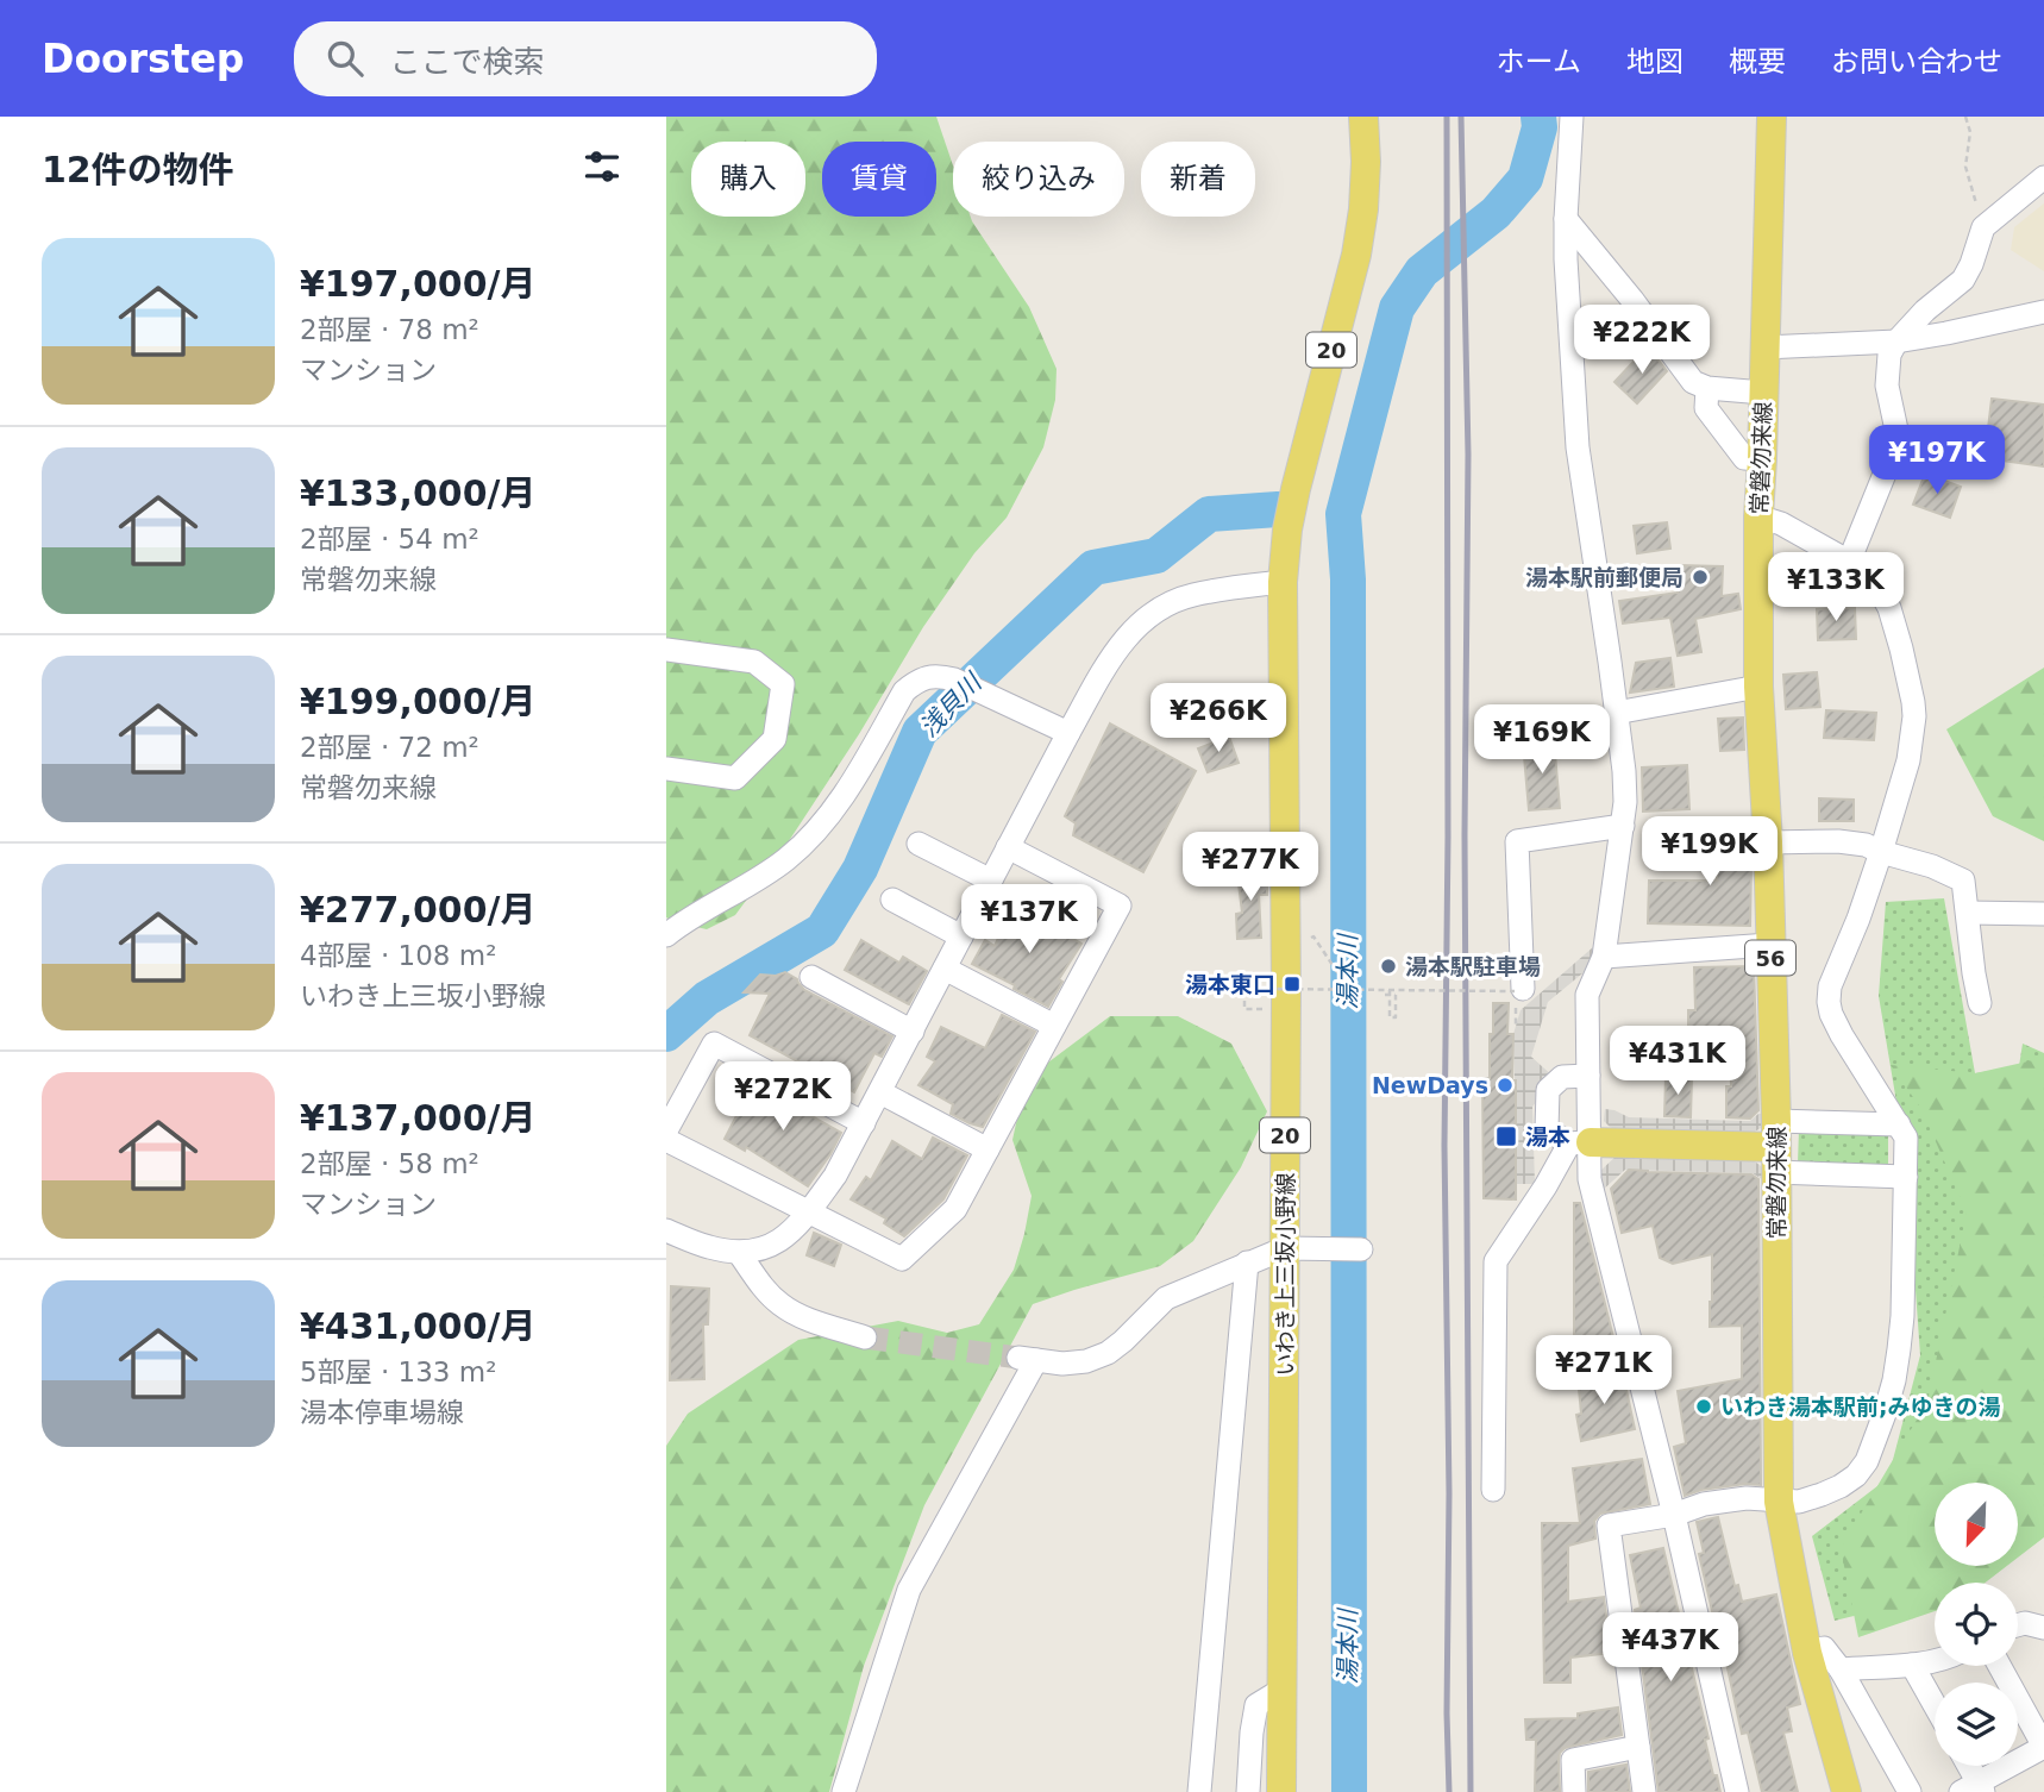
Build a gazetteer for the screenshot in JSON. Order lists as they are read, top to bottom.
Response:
{
  "streets": {
    "main road": [
      "20",
      "常磐勿来線",
      "56",
      "いわき上三坂小野線"
    ]
  },
  "water": ["浅貝川", "湯本川"],
  "places": {
    "other": [
      "湯本駅前郵便局",
      "湯本駅駐車場",
      "NewDays",
      "いわき湯本駅前;みゆきの湯"
    ],
    "transit": ["湯本東口", "湯本"]
  },
  "north": "bottom left",
  "page": {
    "header": "Doorstep",
    "search": "ここで検索",
    "nav": [
      "ホーム",
      "地図",
      "概要",
      "お問い合わせ"
    ],
    "heading": "12件の物件",
    "chip": [
      "購入",
      "賃貸",
      "絞り込み",
      "新着"
    ],
    "list": [
      {
        "name": "¥197,000/月",
        "note": "2部屋 · 78 m² · マンション"
      },
      {
        "name": "¥133,000/月",
        "note": "2部屋 · 54 m² · 常磐勿来線"
      },
      {
        "name": "¥199,000/月",
        "note": "2部屋 · 72 m² · 常磐勿来線"
      },
      {
        "name": "¥277,000/月",
        "note": "4部屋 · 108 m² · いわき上三坂小野線"
      },
      {
        "name": "¥137,000/月",
        "note": "2部屋 · 58 m² · マンション"
      },
      {
        "name": "¥431,000/月",
        "note": "5部屋 · 133 m² · 湯本停車場線"
      }
    ],
    "price": [
      "¥222K",
      "¥197K",
      "¥133K",
      "¥266K",
      "¥169K",
      "¥199K",
      "¥277K",
      "¥137K",
      "¥431K",
      "¥272K",
      "¥271K",
      "¥437K"
    ]
  }
}
